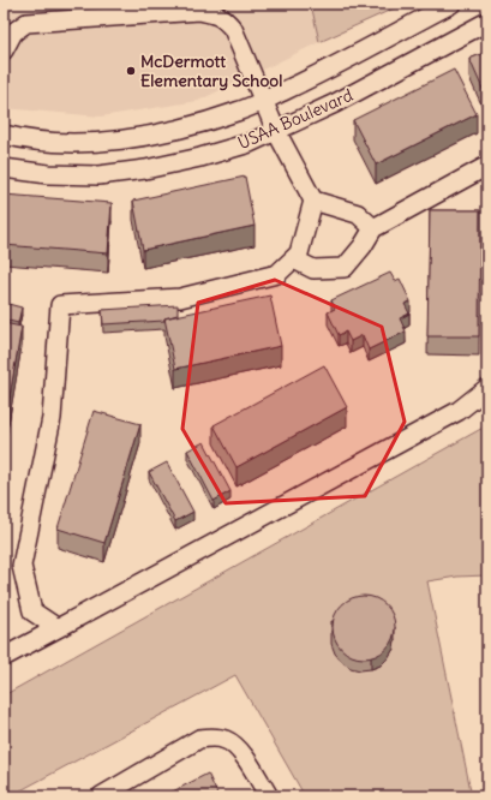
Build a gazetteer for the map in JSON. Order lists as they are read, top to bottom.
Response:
{
  "streets": {
    "street": ["USAA Boulevard"]
  },
  "places": ["McDermott Elementary School"]
}
